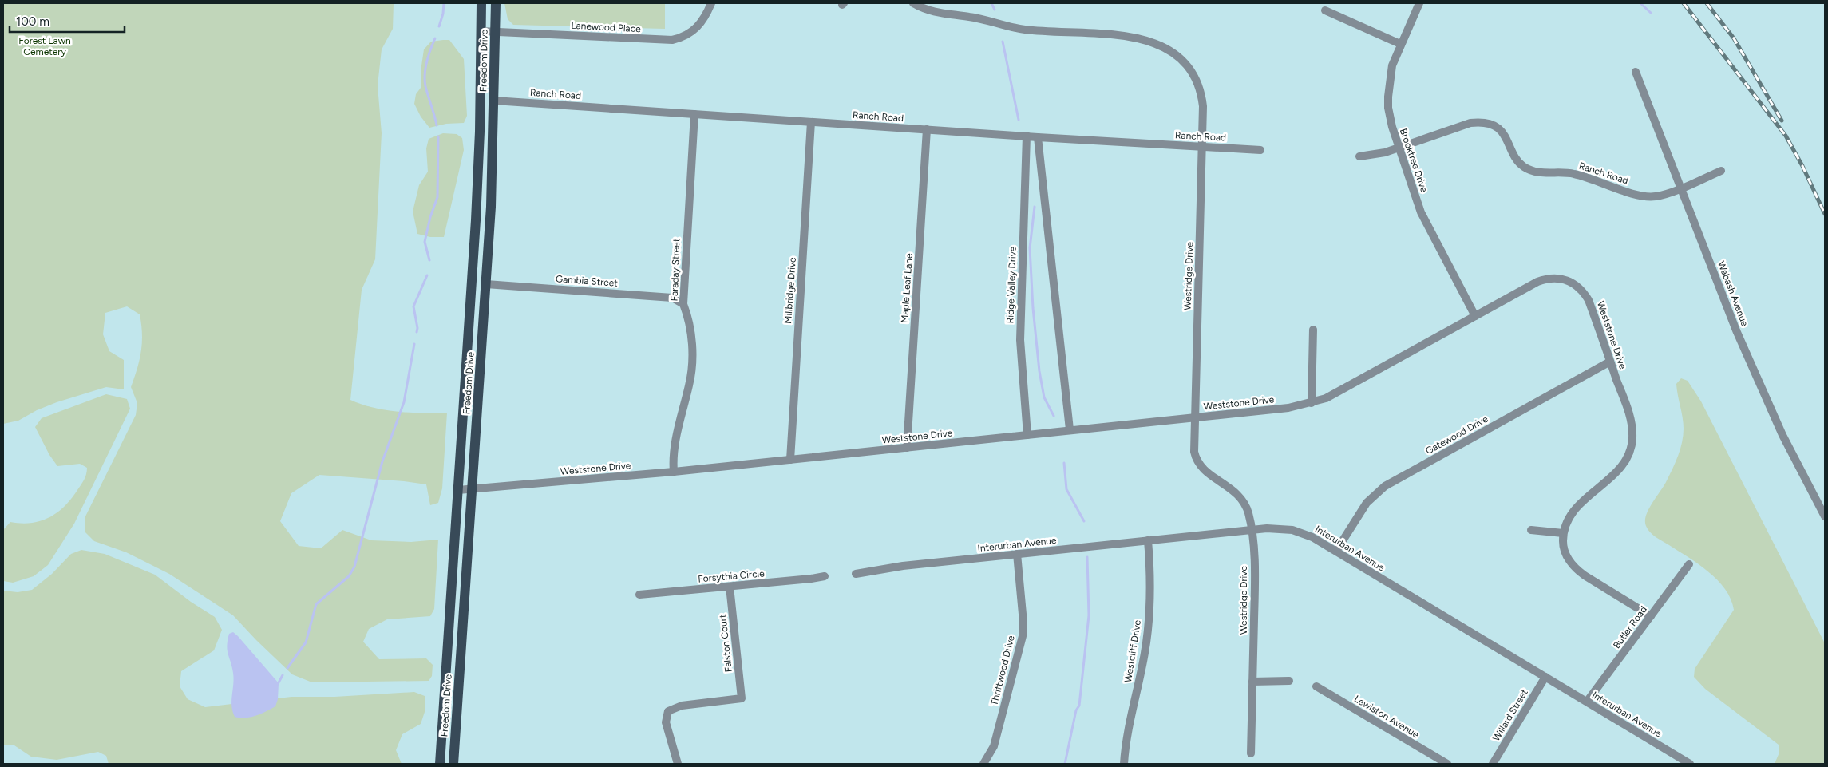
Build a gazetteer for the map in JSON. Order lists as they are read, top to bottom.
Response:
{
  "streets": {
    "main road": ["Freedom Drive"],
    "street": [
      "Lanewood Place",
      "Ranch Road",
      "Brooktree Drive",
      "Faraday Street",
      "Westridge Drive",
      "Gambia Street",
      "Ridge Valley Drive",
      "Maple Leaf Lane",
      "Millbridge Drive",
      "Wabash Avenue",
      "Weststone Drive",
      "Gatewood Drive",
      "Interurban Avenue",
      "Forsythia Circle",
      "Butler Road",
      "Falston Court",
      "Westcliff Drive",
      "Thriftwood Drive",
      "Willard Street",
      "Lewiston Avenue"
    ]
  },
  "crossings": [
    ["Lanewood Place", "Freedom Drive"],
    ["Freedom Drive", "Ranch Road"],
    ["Freedom Drive", "Gambia Street"],
    ["Freedom Drive", "Weststone Drive"],
    ["Ranch Road", "Brooktree Drive"],
    ["Ranch Road", "Faraday Street"],
    ["Ranch Road", "Westridge Drive"],
    ["Ranch Road", "Ridge Valley Drive"],
    ["Ranch Road", "Maple Leaf Lane"],
    ["Ranch Road", "Millbridge Drive"],
    ["Ranch Road", "Wabash Avenue"],
    ["Brooktree Drive", "Weststone Drive"],
    ["Faraday Street", "Gambia Street"],
    ["Faraday Street", "Weststone Drive"],
    ["Westridge Drive", "Weststone Drive"],
    ["Westridge Drive", "Interurban Avenue"],
    ["Ridge Valley Drive", "Weststone Drive"],
    ["Maple Leaf Lane", "Weststone Drive"],
    ["Millbridge Drive", "Weststone Drive"],
    ["Weststone Drive", "Gatewood Drive"],
    ["Weststone Drive", "Butler Road"],
    ["Gatewood Drive", "Interurban Avenue"],
    ["Interurban Avenue", "Butler Road"],
    ["Interurban Avenue", "Westcliff Drive"],
    ["Interurban Avenue", "Thriftwood Drive"],
    ["Interurban Avenue", "Willard Street"],
    ["Forsythia Circle", "Falston Court"]
  ],
  "parks": ["Forest Lawn Cemetery"],
  "scale_bar": "100 m"
}
